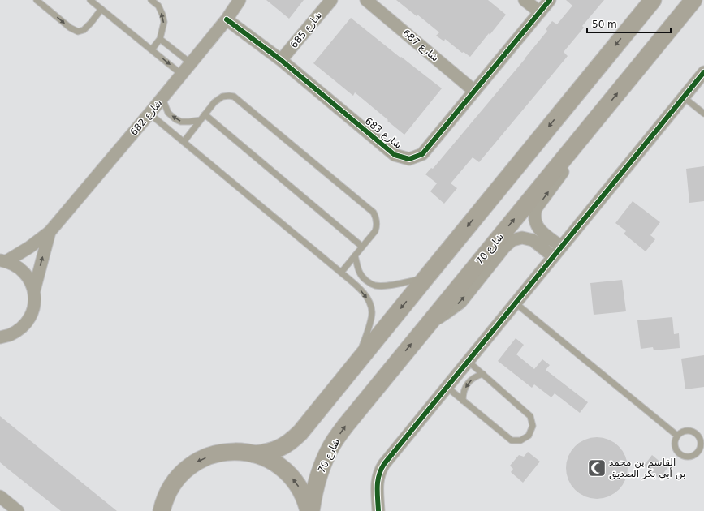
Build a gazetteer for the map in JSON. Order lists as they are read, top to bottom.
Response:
{
  "streets": {
    "main road": ["شارع 70"],
    "street": [
      "شارع 685",
      "شارع 687",
      "شارع 682",
      "شارع 683"
    ]
  },
  "crossings": [
    ["شارع 685", "شارع 683"],
    ["شارع 687", "شارع 683"],
    ["شارع 682", "شارع 683"]
  ],
  "places": {
    "mosque": ["القاسم بن محمد بن أبي بكر الصديق"]
  },
  "scale_bar": "50 m"
}
